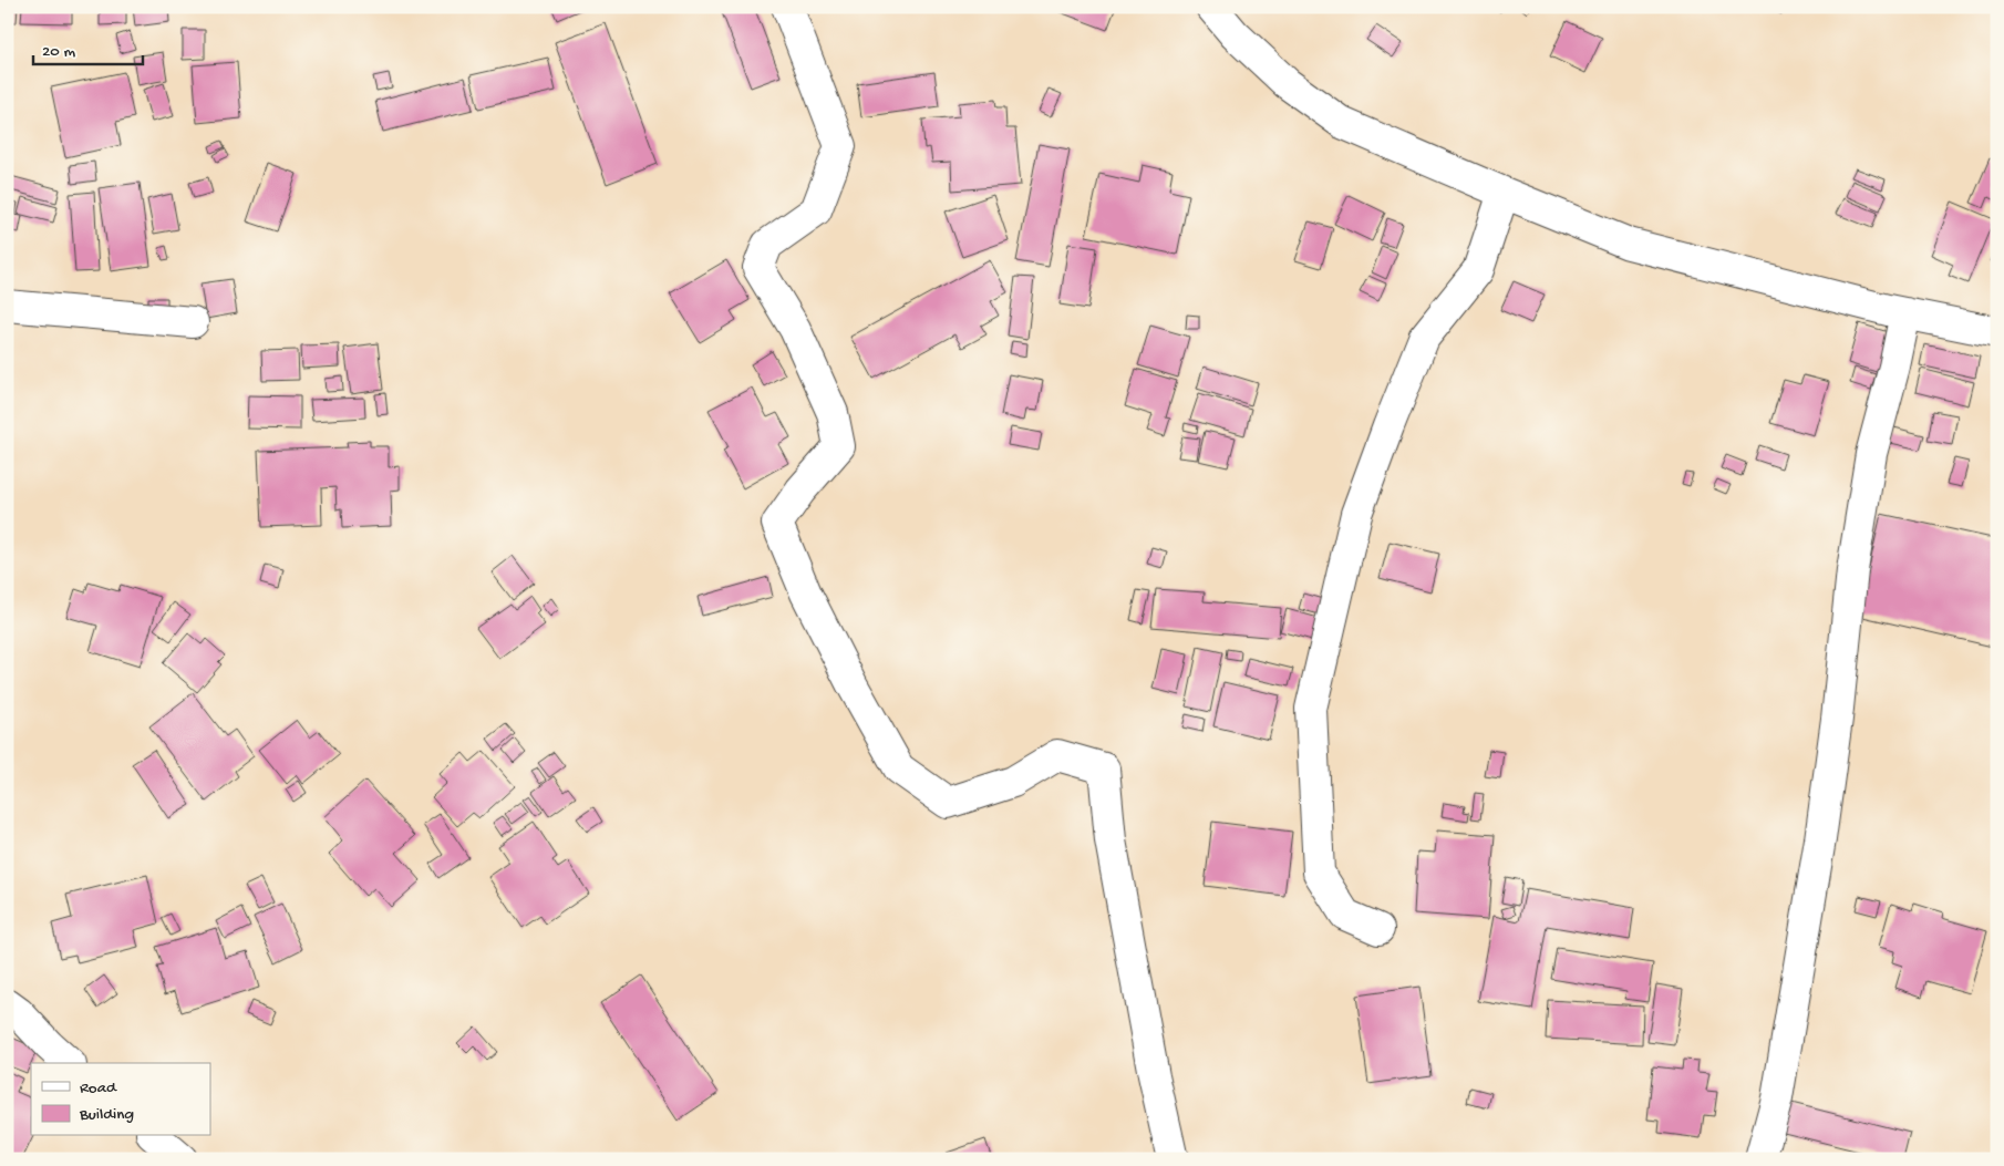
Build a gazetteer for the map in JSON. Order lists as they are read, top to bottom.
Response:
{
  "legend": ["Road", "Building"],
  "scale_bar": "20 m"
}
